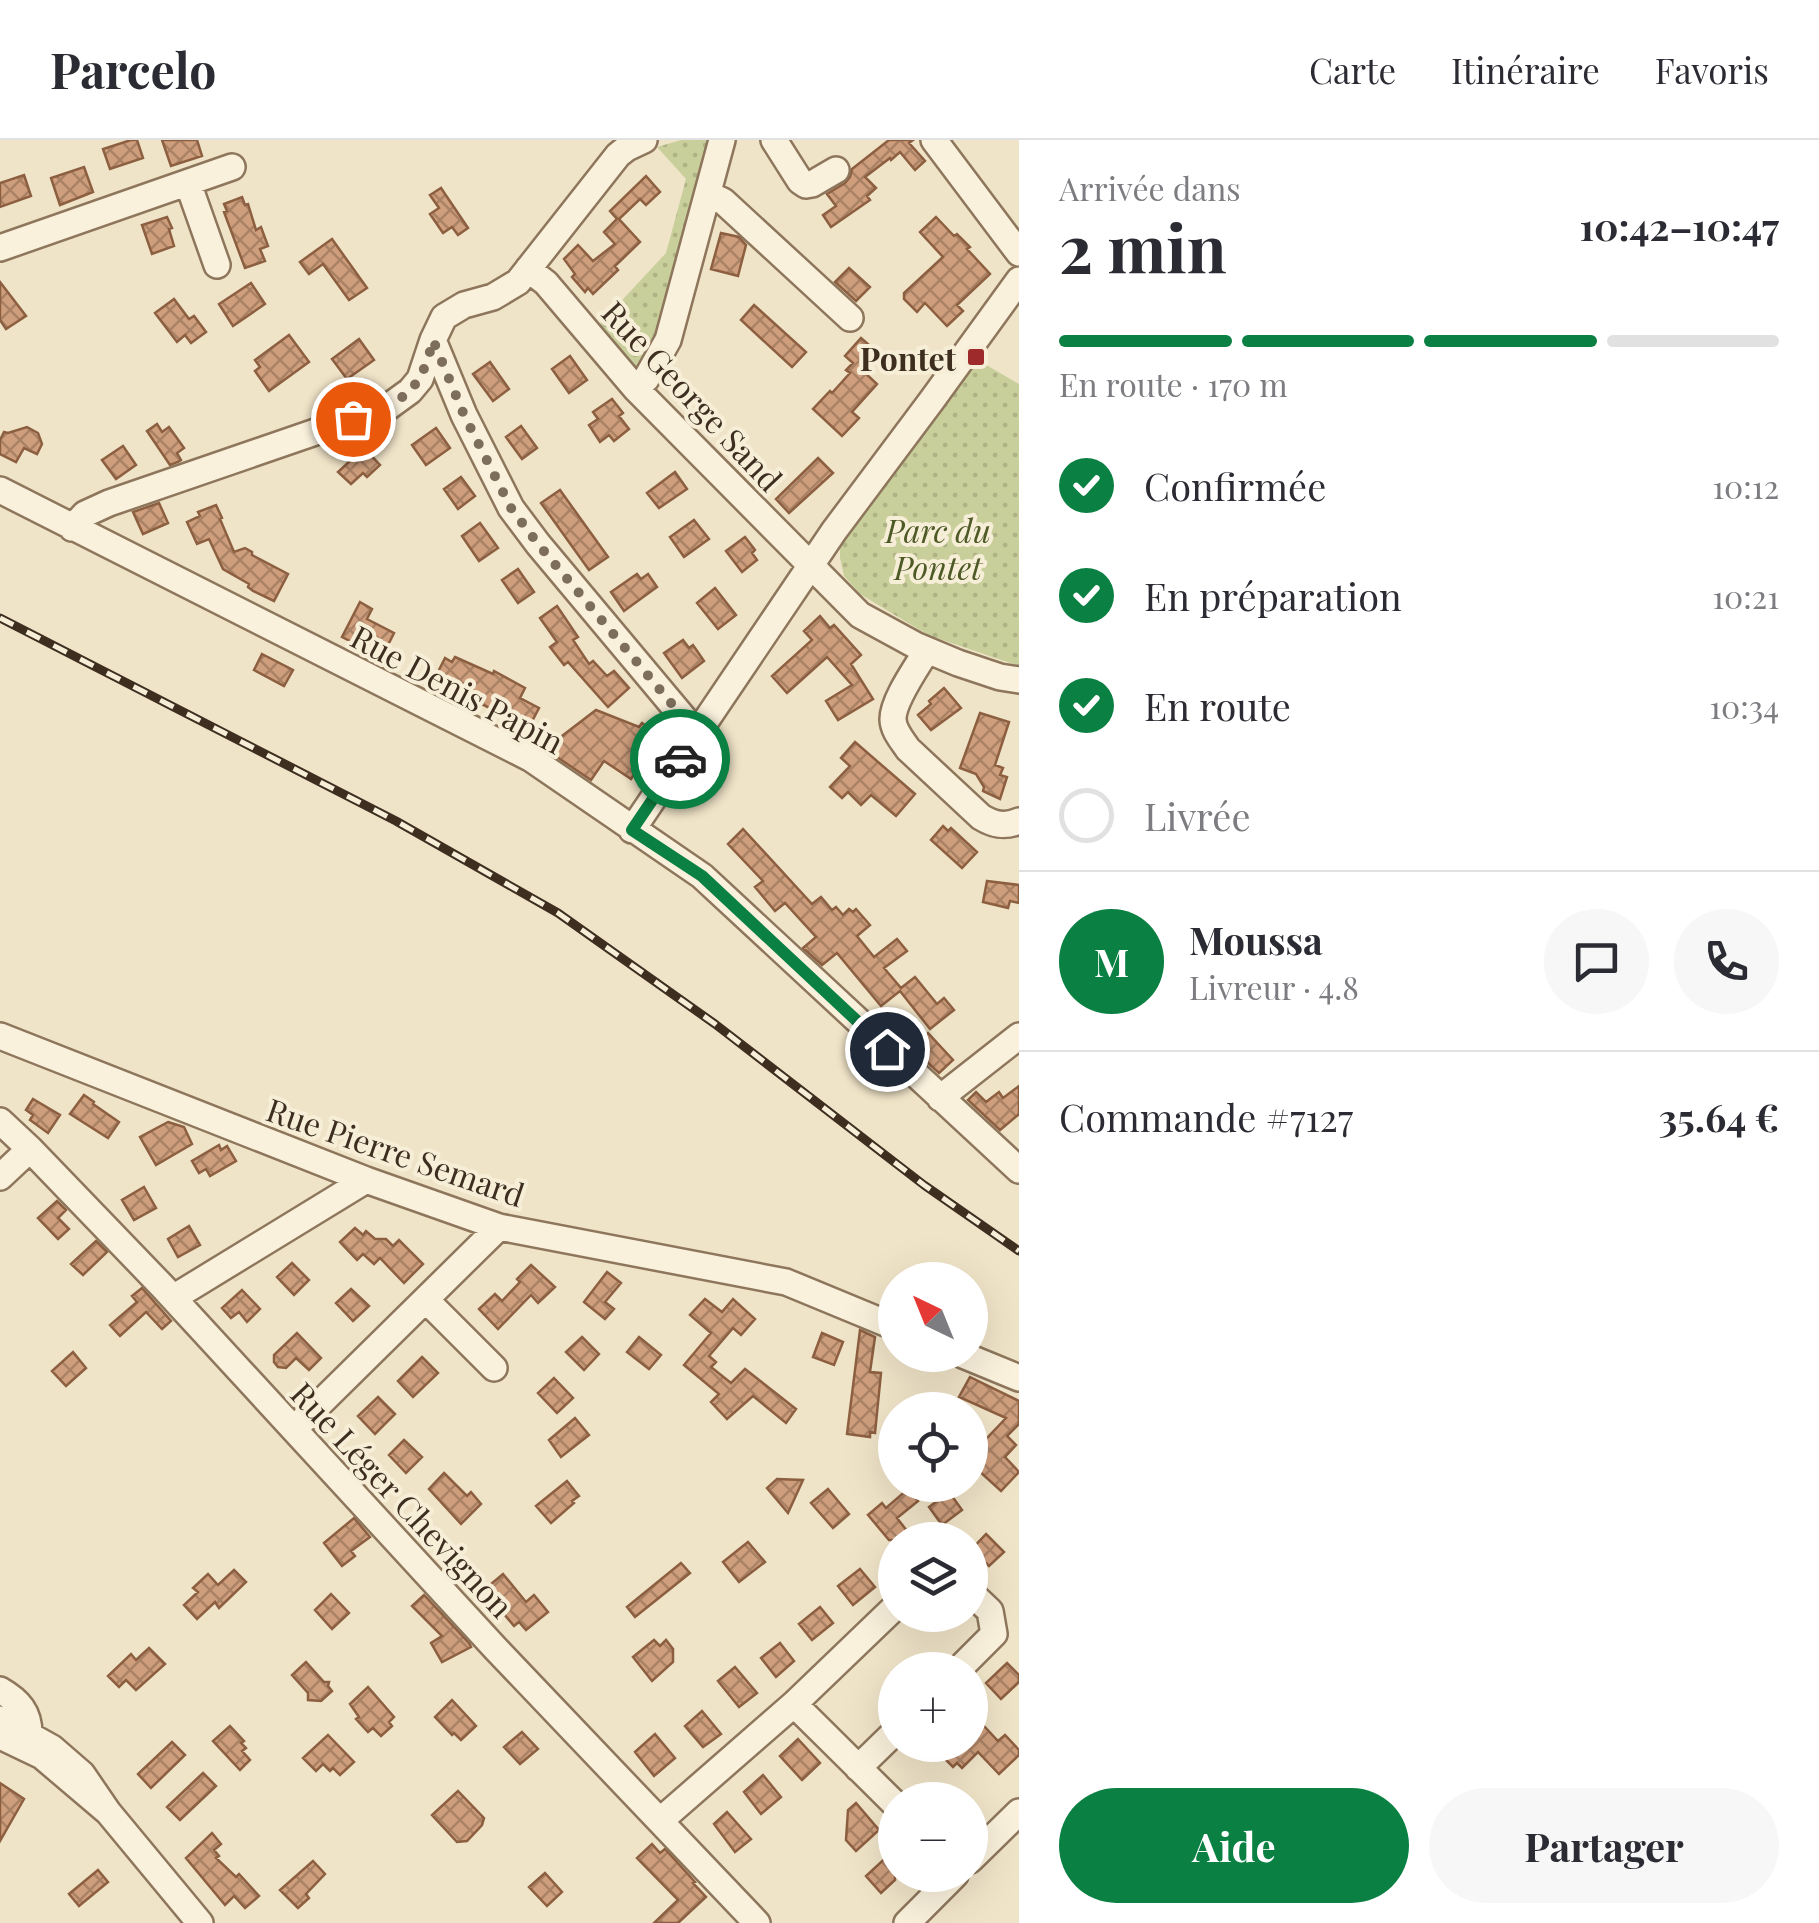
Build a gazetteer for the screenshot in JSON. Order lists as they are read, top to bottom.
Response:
{
  "streets": {
    "street": [
      "Rue George Sand",
      "Rue Denis Papin",
      "Rue Pierre Semard",
      "Rue Léger Chevignon"
    ]
  },
  "parks": ["Parc du Pontet"],
  "places": {
    "transit": ["Pontet"]
  },
  "north": "top left",
  "page": {
    "header": "Parcelo",
    "nav": ["Carte", "Itinéraire", "Favoris"],
    "heading": ["2 min", "Arrivée dans", "10:42–10:47"],
    "panel": [
      "Moussa",
      "Livreur · 4.8",
      "Commande #7127",
      "35.64 €"
    ],
    "bar": "En route · 170 m",
    "list": [
      ["Confirmée", "10:12"],
      ["En préparation", "10:21"],
      ["En route", "10:34"],
      "Livrée"
    ],
    "round": "M",
    "map_buttons": ["+", "−"],
    "buttons": ["Aide", "Partager"]
  }
}
